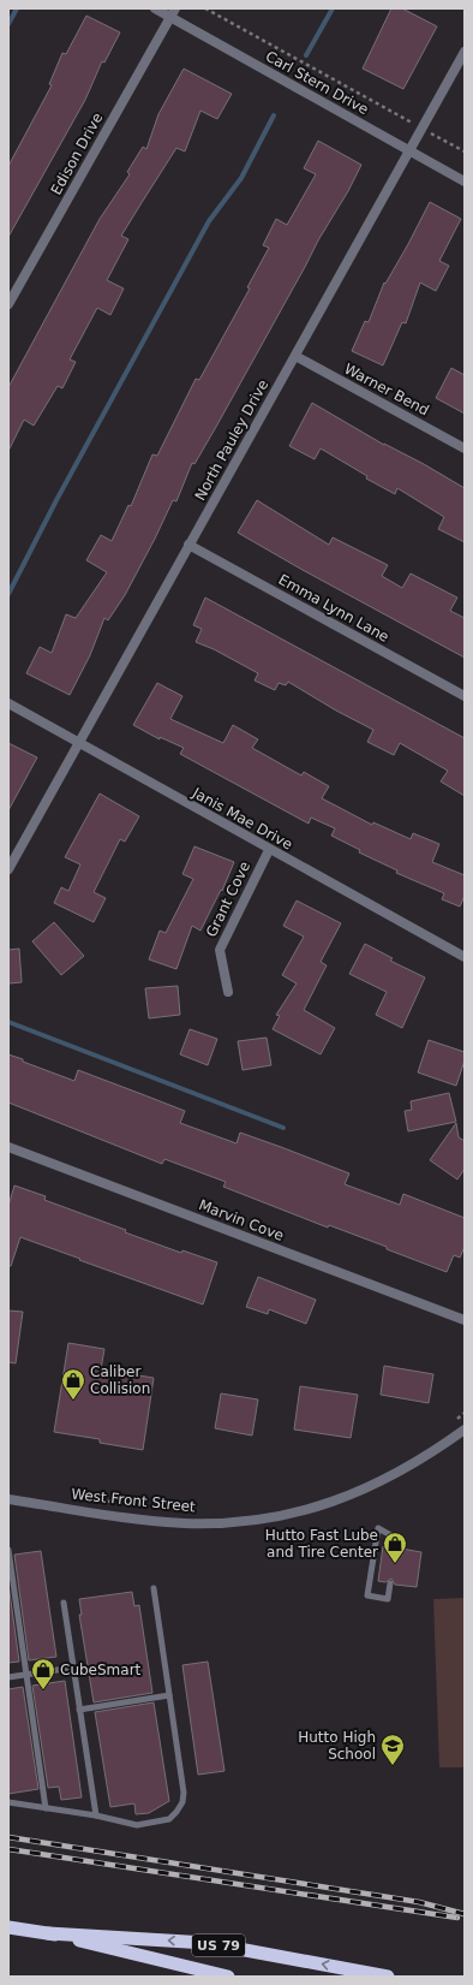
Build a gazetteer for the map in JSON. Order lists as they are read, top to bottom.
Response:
{
  "streets": {
    "highway": ["US 79"],
    "street": [
      "Carl Stern Drive",
      "Edison Drive",
      "Warner Bend",
      "North Pauley Drive",
      "Emma Lynn Lane",
      "Janis Mae Drive",
      "Grant Cove",
      "Marvin Cove",
      "West Front Street"
    ]
  },
  "crossings": [
    ["Carl Stern Drive", "Edison Drive"],
    ["Carl Stern Drive", "North Pauley Drive"],
    ["Warner Bend", "North Pauley Drive"],
    ["North Pauley Drive", "Emma Lynn Lane"],
    ["North Pauley Drive", "Janis Mae Drive"],
    ["Janis Mae Drive", "Grant Cove"]
  ],
  "places": {
    "shop": ["Caliber Collision", "Hutto Fast Lube and Tire Center", "CubeSmart"],
    "school or university": ["Hutto High School"]
  }
}
